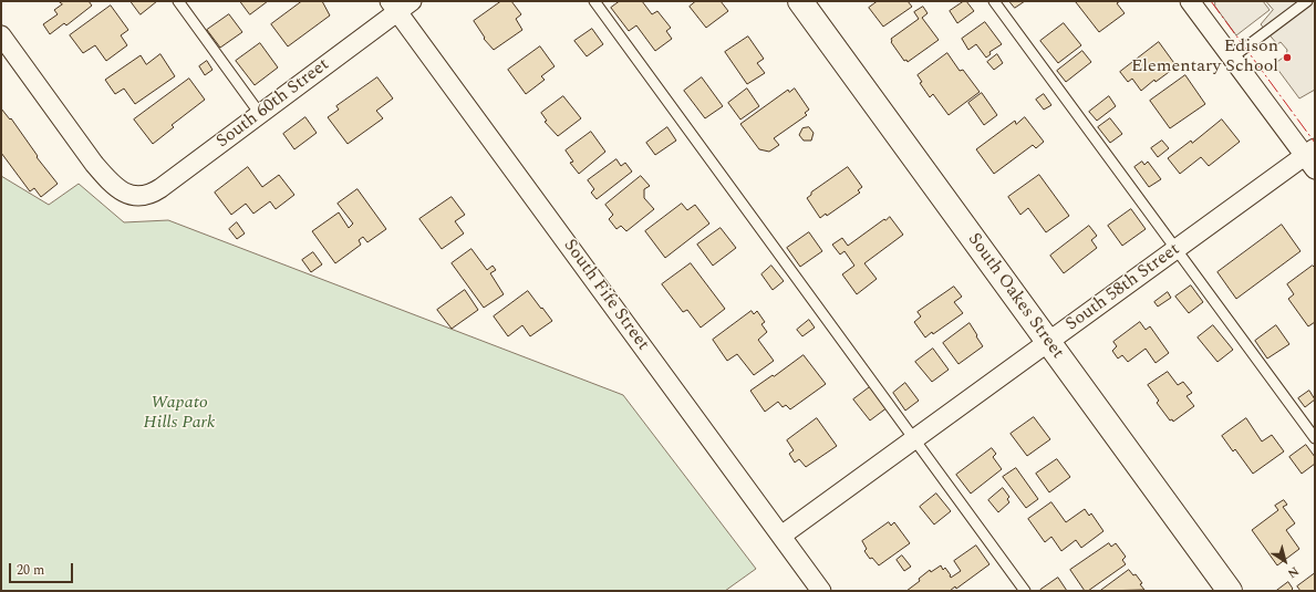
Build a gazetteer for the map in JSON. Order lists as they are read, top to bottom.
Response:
{
  "streets": {
    "street": [
      "South 60th Street",
      "South 58th Street",
      "South Fife Street",
      "South Oakes Street"
    ]
  },
  "crossings": [
    ["South 60th Street", "South Fife Street"],
    ["South 58th Street", "South Fife Street"],
    ["South 58th Street", "South Oakes Street"]
  ],
  "parks": ["Wapato Hills Park"],
  "places": ["Edison Elementary School"],
  "scale_bar": "20 m",
  "north": "bottom right"
}
